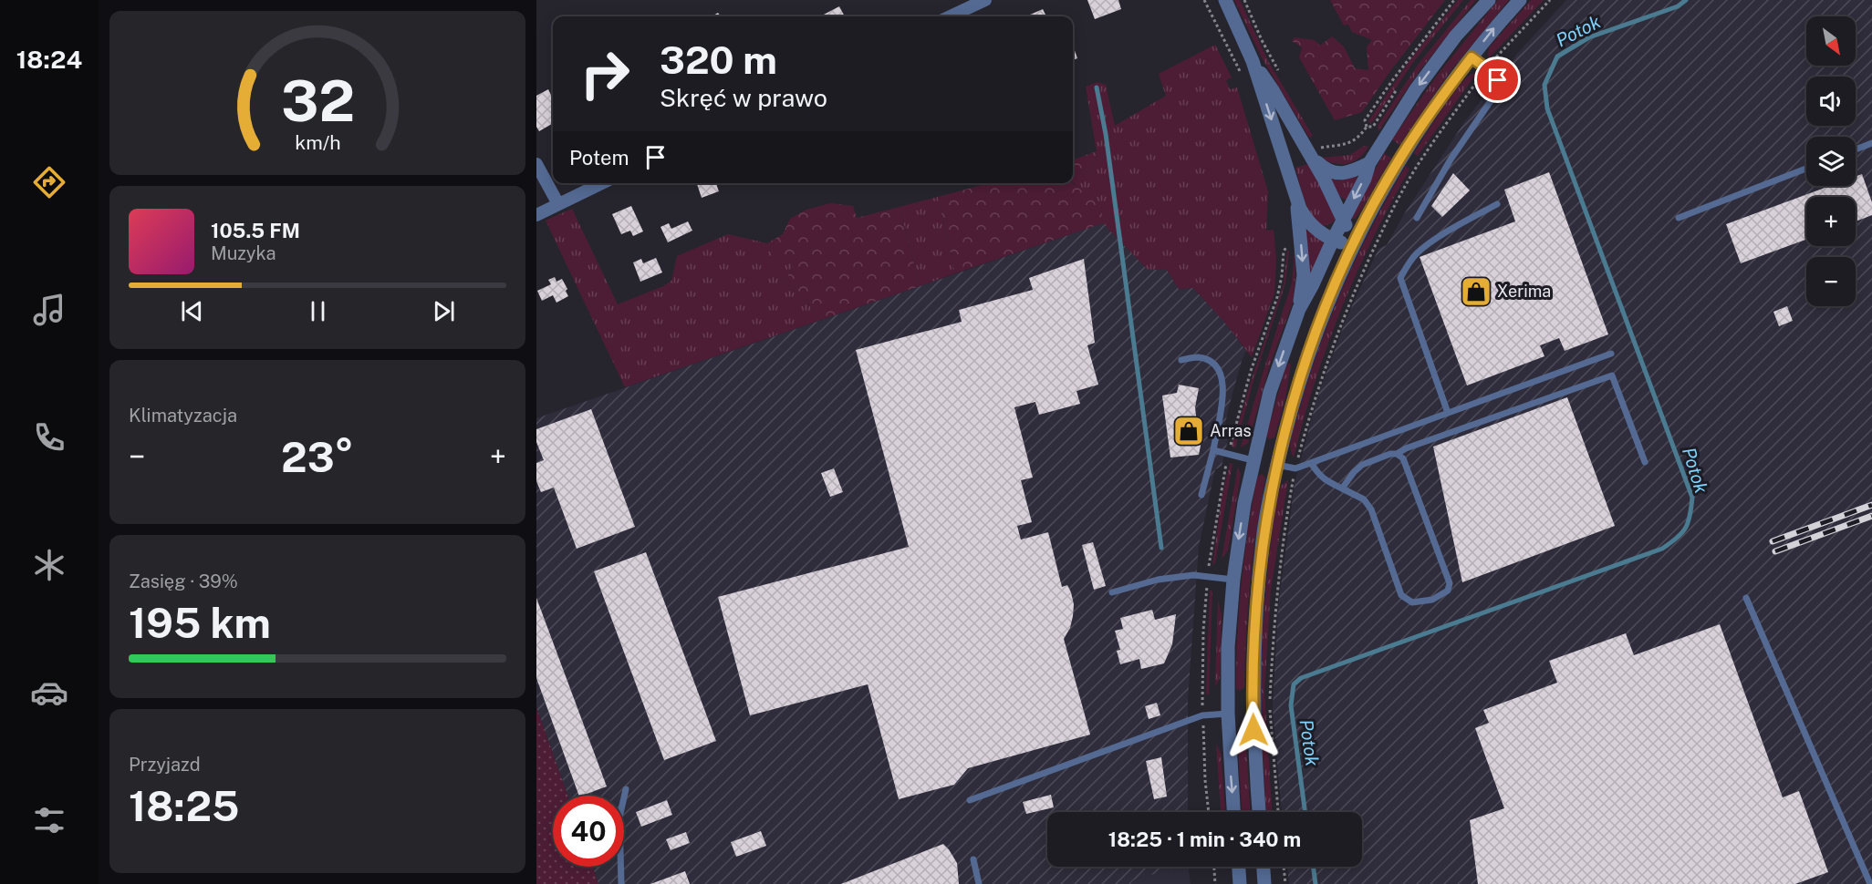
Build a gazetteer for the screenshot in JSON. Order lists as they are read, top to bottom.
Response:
{
  "water": ["Potok"],
  "places": {
    "shop": ["Xerima", "Arras"]
  },
  "north": "bottom right",
  "page": {
    "tabs": "18:24",
    "map_buttons": ["+", "−"],
    "turn": ["320 m", "Skręć w prawo"],
    "then": "Potem",
    "song": ["105.5 FM", "Muzyka"],
    "tile": [
      "Klimatyzacja",
      ["Zasięg · 39%", "195 km"],
      ["Przyjazd", "18:25"]
    ],
    "heat": ["−", "23°", "+"],
    "limit": "40",
    "trip": "18:25 · 1 min · 340 m",
    "gauge": ["32", "km/h"]
  }
}
